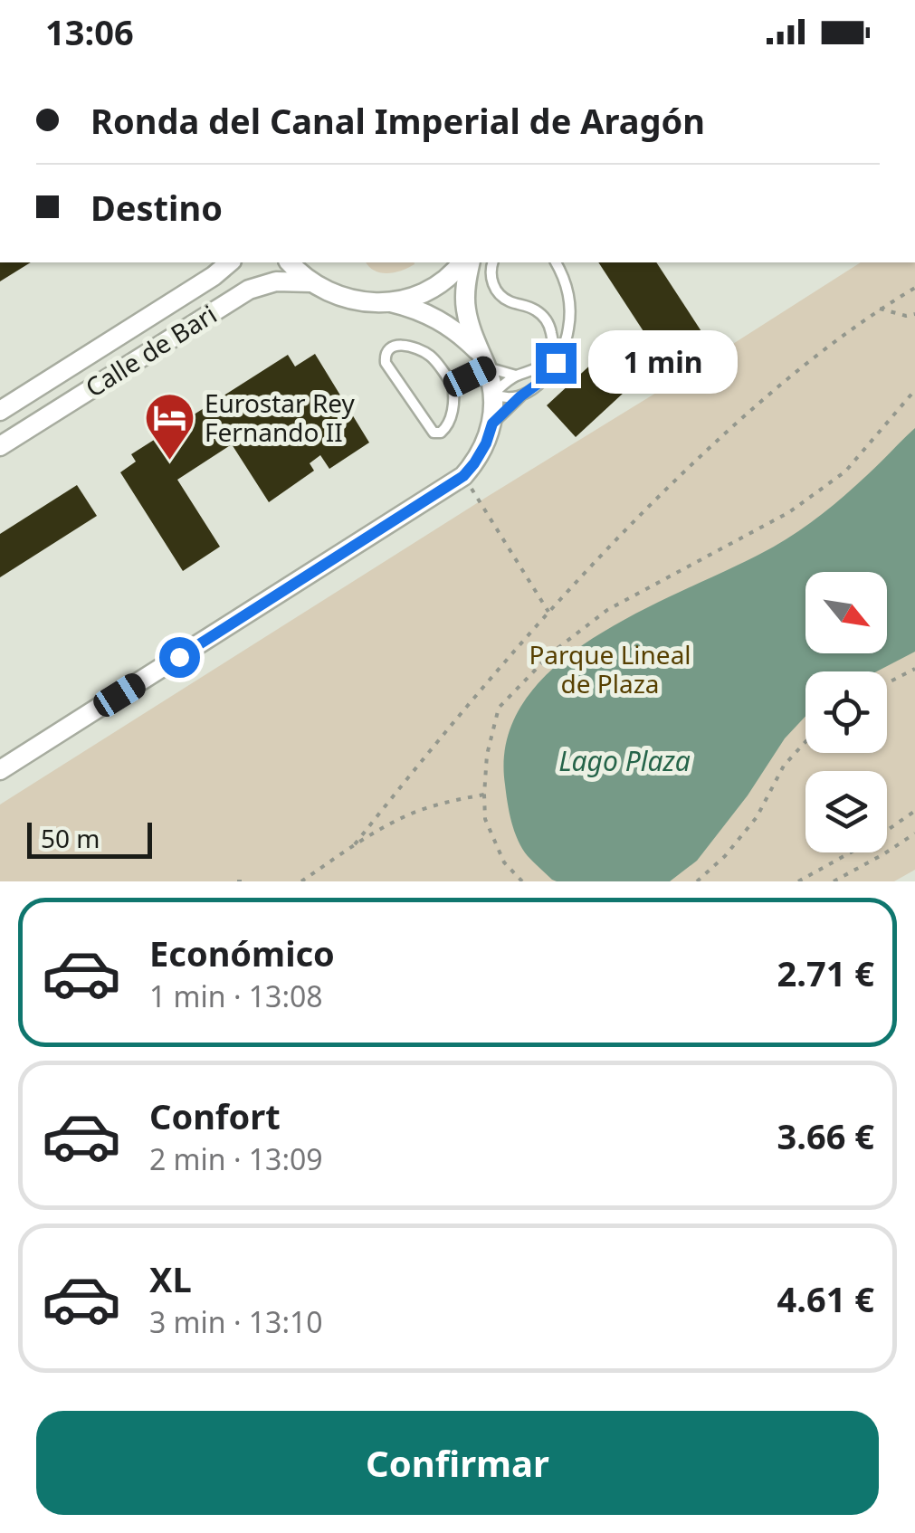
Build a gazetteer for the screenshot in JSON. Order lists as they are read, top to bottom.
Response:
{
  "streets": {
    "street": ["Calle de Bari"]
  },
  "water": ["Lago Plaza"],
  "parks": ["Parque Lineal de Plaza"],
  "places": {
    "hotel": ["Eurostar Rey Fernando II"]
  },
  "scale_bar": "50 m",
  "north": "bottom right",
  "page": {
    "status": "13:06",
    "banner": ["Ronda del Canal Imperial de Aragón", "Destino"],
    "bubble": "1 min",
    "scale": "50 m",
    "list": [
      {
        "name": "Económico",
        "note": "1 min · 13:08",
        "value": "2.71 €"
      },
      {
        "name": "Confort",
        "note": "2 min · 13:09",
        "value": "3.66 €"
      },
      {
        "name": "XL",
        "note": "3 min · 13:10",
        "value": "4.61 €"
      }
    ],
    "buttons": "Confirmar"
  }
}
